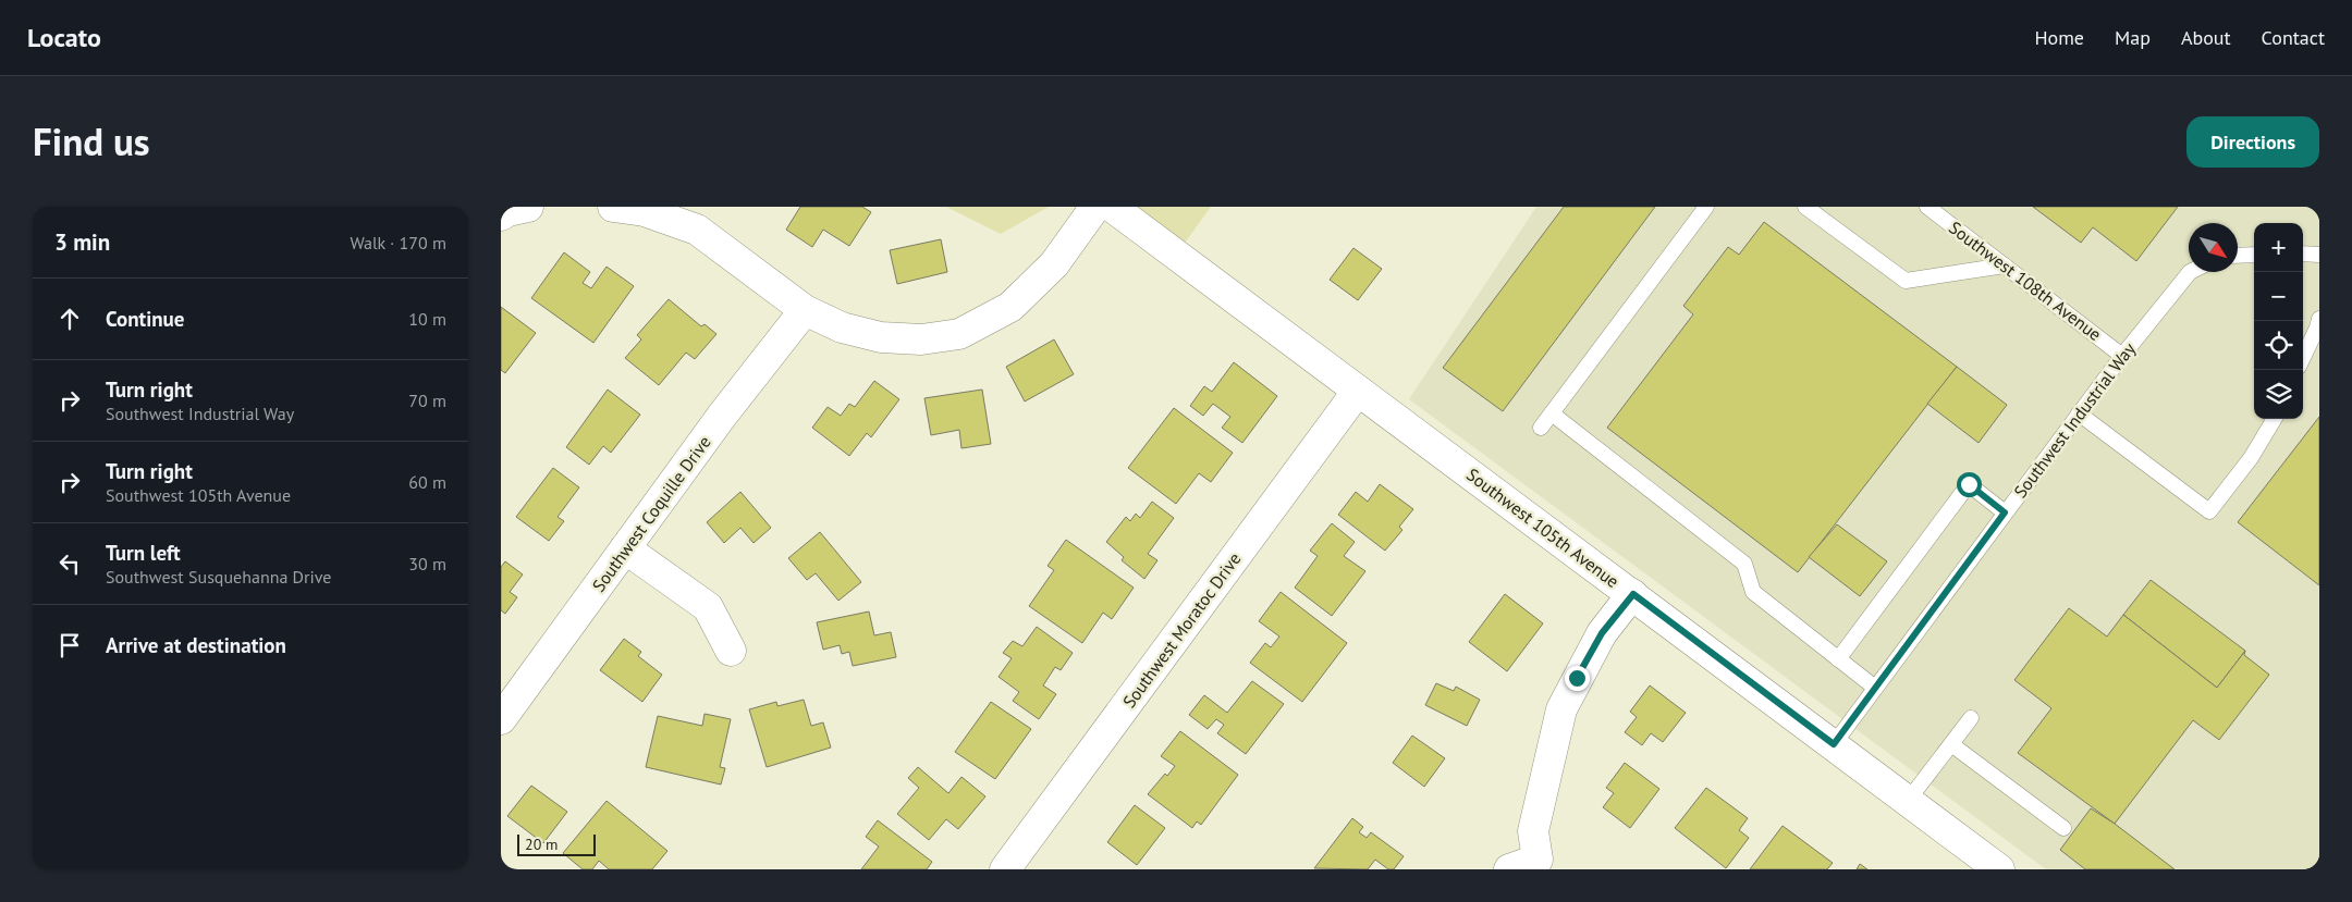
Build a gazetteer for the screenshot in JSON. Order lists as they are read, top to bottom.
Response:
{
  "streets": {
    "street": ["Southwest Coquille Drive", "Southwest 105th Avenue", "Southwest Moratoc Drive"],
    "lane": ["Southwest 108th Avenue", "Southwest Industrial Way"]
  },
  "crossings": [
    ["Southwest 108th Avenue", "Southwest Industrial Way"],
    ["Southwest Industrial Way", "Southwest 105th Avenue"],
    ["Southwest 105th Avenue", "Southwest Moratoc Drive"]
  ],
  "scale_bar": "20 m",
  "north": "bottom right",
  "page": {
    "header": "Locato",
    "nav": [
      "Home",
      "Map",
      "About",
      "Contact"
    ],
    "title": "Find us",
    "buttons": "Directions",
    "heading": ["3 min", "Walk · 170 m"],
    "map_buttons": ["+", "−"],
    "list": [
      ["Continue", "10 m"],
      ["Turn right", "Southwest Industrial Way", "70 m"],
      ["Turn right", "Southwest 105th Avenue", "60 m"],
      ["Turn left", "Southwest Susquehanna Drive", "30 m"],
      "Arrive at destination"
    ],
    "scale": "20 m"
  }
}
